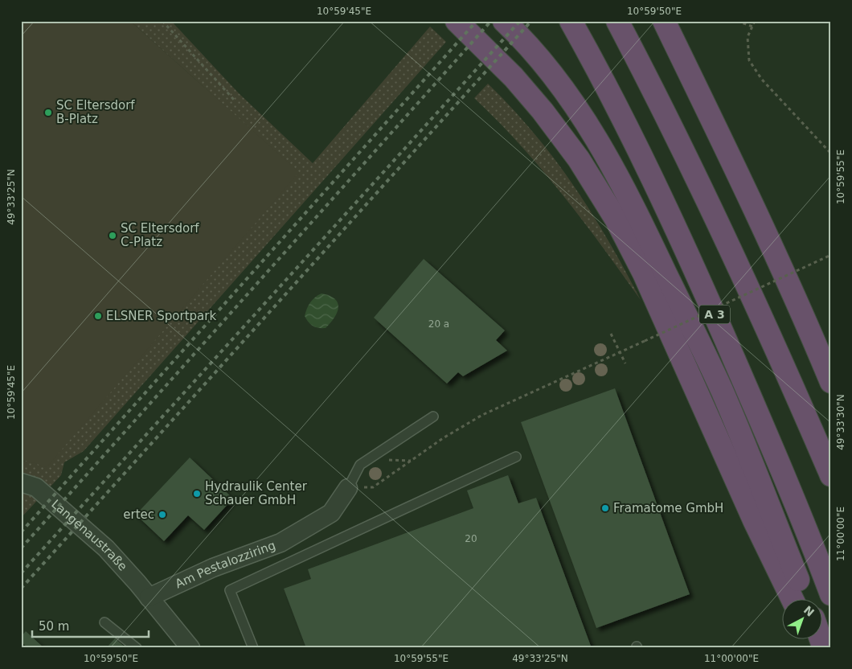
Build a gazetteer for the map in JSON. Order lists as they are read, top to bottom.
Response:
{
  "streets": {
    "highway": ["A 3"],
    "street": ["Langenaustraße", "Am Pestalozziring"]
  },
  "crossings": [
    ["Langenaustraße", "Am Pestalozziring"]
  ],
  "places": [
    "SC Eltersdorf B-Platz",
    "SC Eltersdorf C-Platz",
    "ELSNER Sportpark",
    "Hydraulik Center Schauer GmbH",
    "Framatome GmbH",
    "ertec"
  ],
  "house_numbers": ["20 a", "20"],
  "scale_bar": "50 m",
  "north": "top right",
  "coordinates": [
    "10°59'45\"E",
    "10°59'50\"E",
    "10°59'55\"E",
    "49°33'25\"N",
    "49°33'30\"N",
    "11°00'00\"E"
  ]
}
